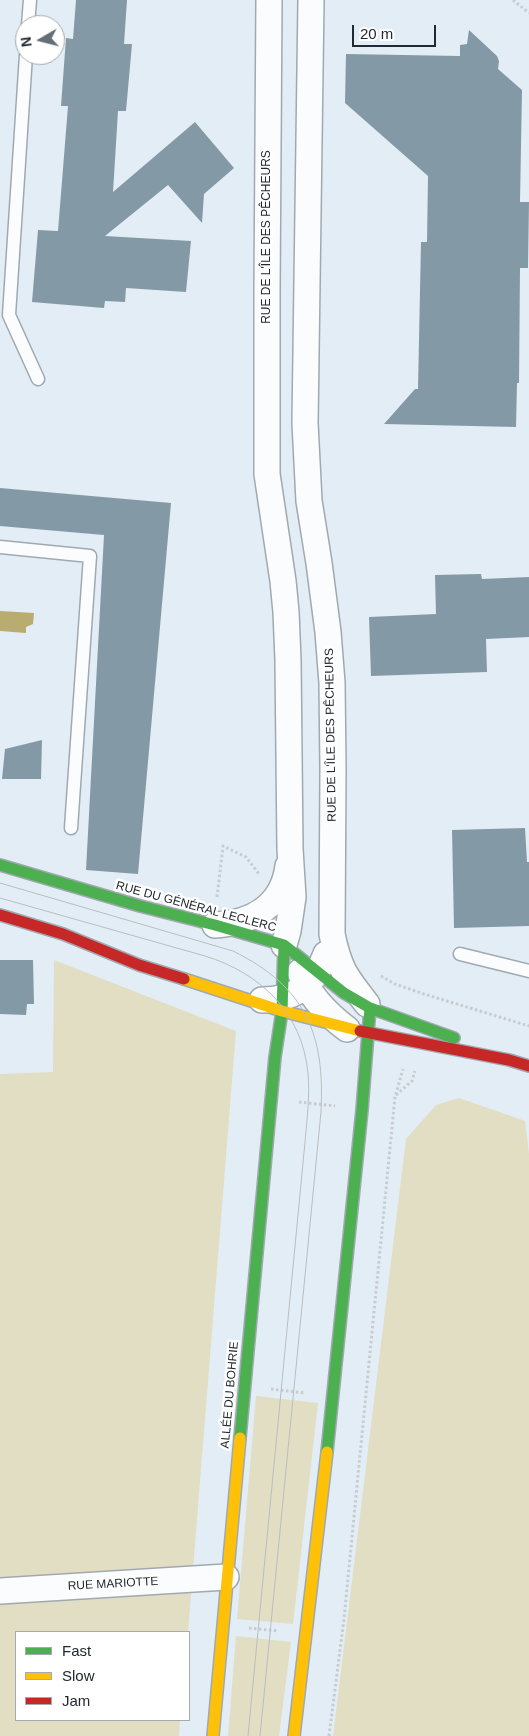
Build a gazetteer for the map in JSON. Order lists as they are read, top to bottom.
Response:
{
  "streets": {
    "main road": ["RUE DU GÉNÉRAL LECLERC", "ALLÉE DU BOHRIE"],
    "street": ["RUE DE L'ÎLE DES PÊCHEURS", "RUE MARIOTTE"]
  },
  "crossings": [
    ["RUE DE L'ÎLE DES PÊCHEURS", "RUE DU GÉNÉRAL LECLERC"],
    ["RUE DE L'ÎLE DES PÊCHEURS", "ALLÉE DU BOHRIE"],
    ["RUE DU GÉNÉRAL LECLERC", "ALLÉE DU BOHRIE"],
    ["ALLÉE DU BOHRIE", "RUE MARIOTTE"]
  ],
  "legend": ["Fast", "Slow", "Jam"],
  "scale_bar": "20 m",
  "north": "left"
}
